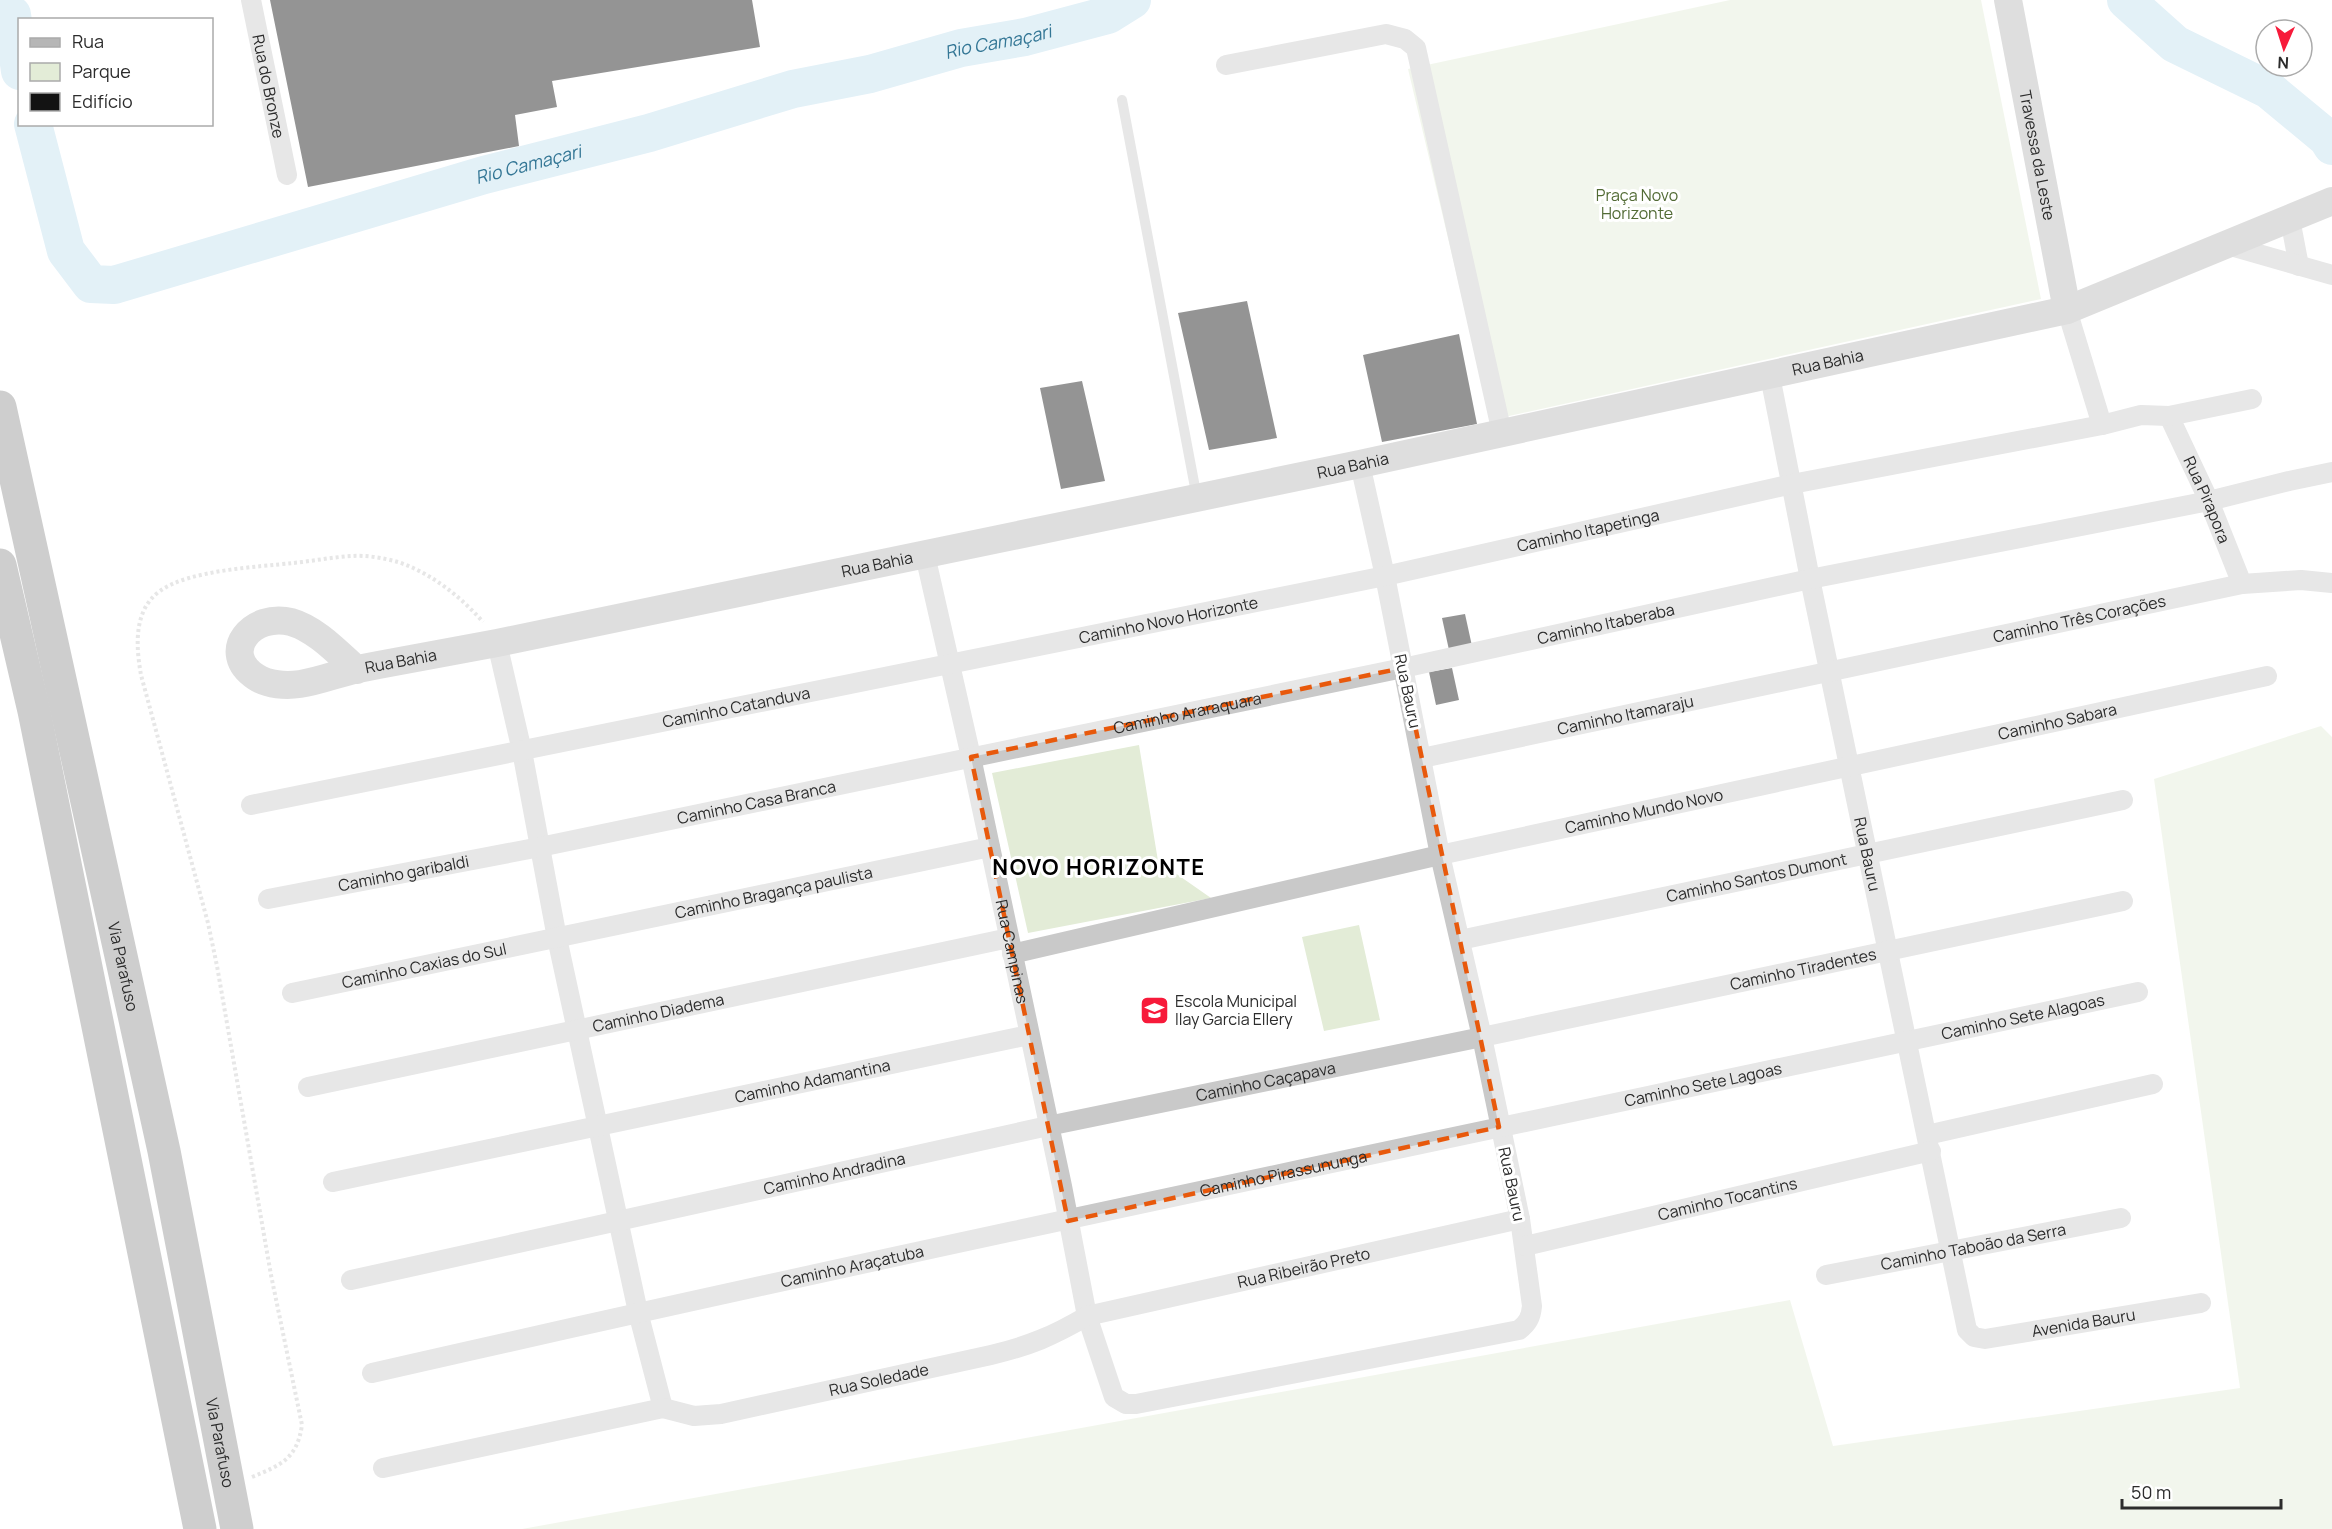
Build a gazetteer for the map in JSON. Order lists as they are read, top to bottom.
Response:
{
  "streets": {
    "highway": ["Via Parafuso"],
    "street": [
      "Rua do Bronze",
      "Travessa da Leste",
      "Rua Bahia",
      "Rua Pirapora",
      "Caminho Itapetinga",
      "Caminho Novo Horizonte",
      "Caminho Três Corações",
      "Caminho Itaberaba",
      "Rua Bauru",
      "Caminho Catanduva",
      "Caminho Araraquara",
      "Caminho Itamaraju",
      "Caminho Sabara",
      "Caminho Casa Branca",
      "Caminho Mundo Novo",
      "Caminho garibaldi",
      "Caminho Santos Dumont",
      "Caminho Bragança paulista",
      "Rua Campinas",
      "Caminho Caxias do Sul",
      "Caminho Tiradentes",
      "Caminho Diadema",
      "Caminho Sete Alagoas",
      "Caminho Adamantina",
      "Caminho Caçapava",
      "Caminho Sete Lagoas",
      "Caminho Andradina",
      "Caminho Pirassununga",
      "Caminho Tocantins",
      "Caminho Taboão da Serra",
      "Caminho Araçatuba",
      "Rua Ribeirão Preto",
      "Avenida Bauru",
      "Rua Soledade"
    ]
  },
  "crossings": [
    ["Travessa da Leste", "Rua Bahia"],
    ["Rua Bahia", "Rua Bauru"],
    ["Rua Bahia", "Rua Campinas"],
    ["Rua Pirapora", "Caminho Itapetinga"],
    ["Rua Pirapora", "Caminho Três Corações"],
    ["Rua Pirapora", "Caminho Itaberaba"],
    ["Caminho Itapetinga", "Caminho Novo Horizonte"],
    ["Caminho Itapetinga", "Rua Bauru"],
    ["Caminho Novo Horizonte", "Rua Bauru"],
    ["Caminho Novo Horizonte", "Caminho Catanduva"],
    ["Caminho Novo Horizonte", "Rua Campinas"],
    ["Caminho Três Corações", "Rua Bauru"],
    ["Caminho Três Corações", "Caminho Itamaraju"],
    ["Caminho Itaberaba", "Rua Bauru"],
    ["Caminho Itaberaba", "Caminho Araraquara"],
    ["Rua Bauru", "Caminho Araraquara"],
    ["Rua Bauru", "Caminho Itamaraju"],
    ["Rua Bauru", "Caminho Sabara"],
    ["Rua Bauru", "Caminho Mundo Novo"],
    ["Rua Bauru", "Caminho Santos Dumont"],
    ["Rua Bauru", "Rua Campinas"],
    ["Rua Bauru", "Caminho Tiradentes"],
    ["Rua Bauru", "Caminho Sete Alagoas"],
    ["Rua Bauru", "Caminho Caçapava"],
    ["Rua Bauru", "Caminho Sete Lagoas"],
    ["Rua Bauru", "Caminho Pirassununga"],
    ["Rua Bauru", "Caminho Tocantins"],
    ["Rua Bauru", "Caminho Taboão da Serra"],
    ["Rua Bauru", "Rua Ribeirão Preto"],
    ["Rua Bauru", "Avenida Bauru"],
    ["Caminho Catanduva", "Rua Campinas"],
    ["Caminho Araraquara", "Caminho Casa Branca"],
    ["Caminho Araraquara", "Rua Campinas"],
    ["Caminho Sabara", "Caminho Mundo Novo"],
    ["Caminho Casa Branca", "Caminho garibaldi"],
    ["Caminho Casa Branca", "Rua Campinas"],
    ["Caminho Mundo Novo", "Rua Campinas"],
    ["Caminho Mundo Novo", "Caminho Diadema"],
    ["Caminho Bragança paulista", "Rua Campinas"],
    ["Caminho Bragança paulista", "Caminho Caxias do Sul"],
    ["Rua Campinas", "Caminho Diadema"],
    ["Rua Campinas", "Caminho Adamantina"],
    ["Rua Campinas", "Caminho Caçapava"],
    ["Rua Campinas", "Caminho Andradina"],
    ["Rua Campinas", "Caminho Pirassununga"],
    ["Rua Campinas", "Caminho Araçatuba"],
    ["Rua Campinas", "Rua Ribeirão Preto"],
    ["Rua Campinas", "Rua Soledade"],
    ["Caminho Tiradentes", "Caminho Caçapava"],
    ["Caminho Sete Alagoas", "Caminho Sete Lagoas"],
    ["Caminho Caçapava", "Caminho Andradina"],
    ["Caminho Sete Lagoas", "Caminho Pirassununga"],
    ["Caminho Pirassununga", "Caminho Araçatuba"],
    ["Rua Ribeirão Preto", "Rua Soledade"]
  ],
  "districts": ["NOVO HORIZONTE"],
  "water": ["Rio Camaçari"],
  "parks": ["Praça Novo Horizonte"],
  "places": {
    "school or university": ["Escola Municipal Ilay Garcia Ellery"]
  },
  "legend": ["Rua", "Parque", "Edifício"],
  "scale_bar": "50 m",
  "north": "bottom"
}
